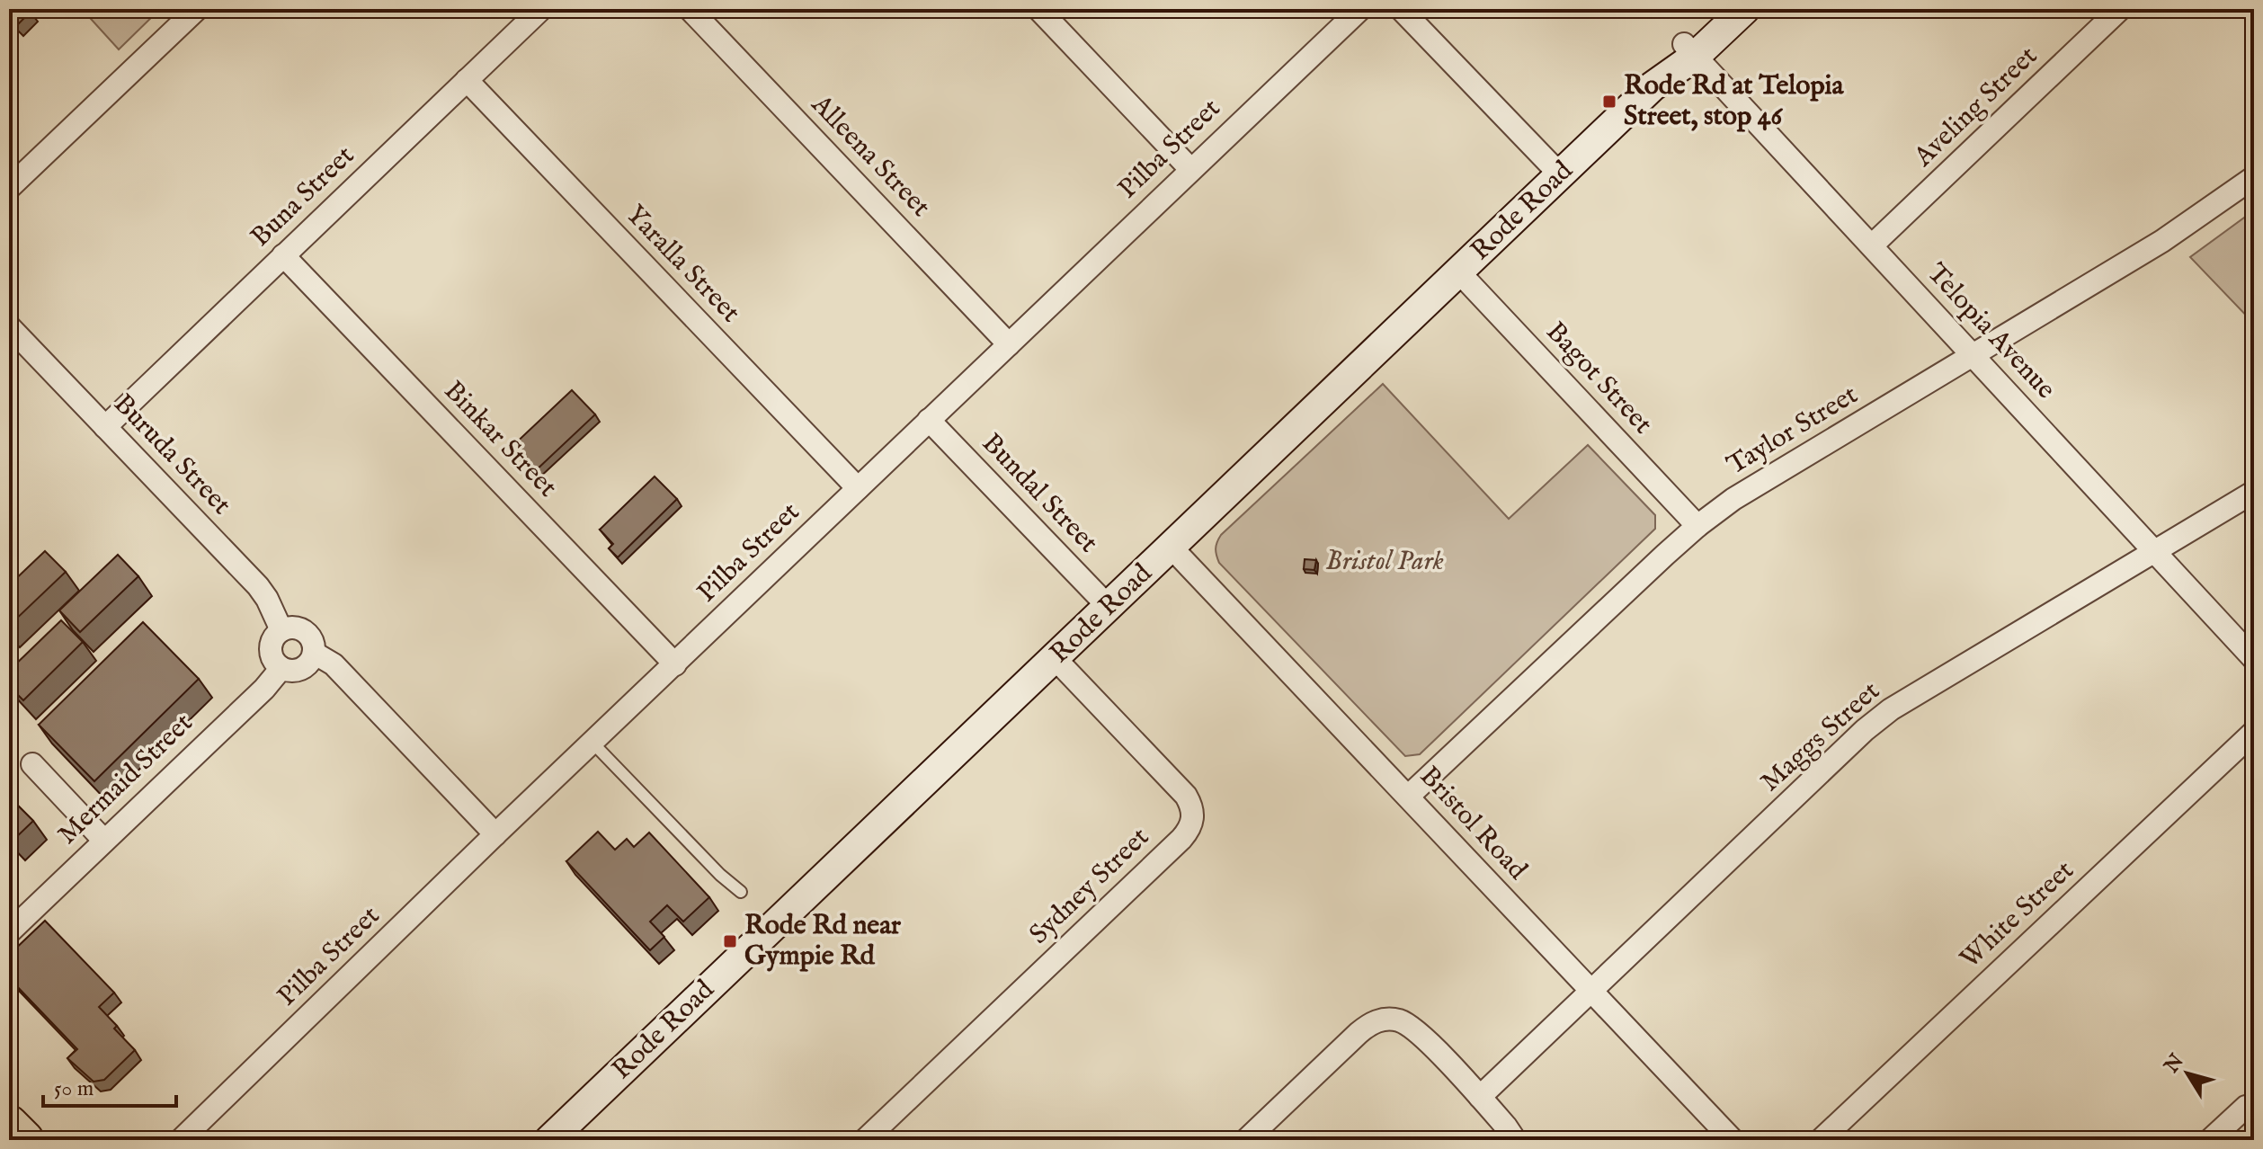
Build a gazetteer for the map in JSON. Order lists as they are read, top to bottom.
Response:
{
  "streets": {
    "main road": ["Rode Road"],
    "street": [
      "Aveling Street",
      "Pilba Street",
      "Alleena Street",
      "Buna Street",
      "Yaralla Street",
      "Telopia Avenue",
      "Bagot Street",
      "Taylor Street",
      "Binkar Street",
      "Buruda Street",
      "Bundal Street",
      "Maggs Street",
      "Mermaid Street",
      "Bristol Road",
      "Sydney Street",
      "White Street"
    ]
  },
  "crossings": [
    ["Aveling Street", "Telopia Avenue"],
    ["Pilba Street", "Alleena Street"],
    ["Pilba Street", "Yaralla Street"],
    ["Pilba Street", "Binkar Street"],
    ["Pilba Street", "Bundal Street"],
    ["Buna Street", "Yaralla Street"],
    ["Buna Street", "Binkar Street"],
    ["Buna Street", "Buruda Street"],
    ["Rode Road", "Telopia Avenue"],
    ["Rode Road", "Bagot Street"],
    ["Rode Road", "Bundal Street"],
    ["Rode Road", "Bristol Road"],
    ["Rode Road", "Sydney Street"],
    ["Telopia Avenue", "Taylor Street"],
    ["Telopia Avenue", "Maggs Street"],
    ["Bagot Street", "Taylor Street"],
    ["Taylor Street", "Bristol Road"],
    ["Buruda Street", "Mermaid Street"],
    ["Maggs Street", "Bristol Road"]
  ],
  "parks": ["Bristol Park"],
  "places": {
    "transit": ["Rode Rd at Telopia Street, stop 46", "Rode Rd near Gympie Rd"]
  },
  "scale_bar": "50 m",
  "north": "top left"
}
